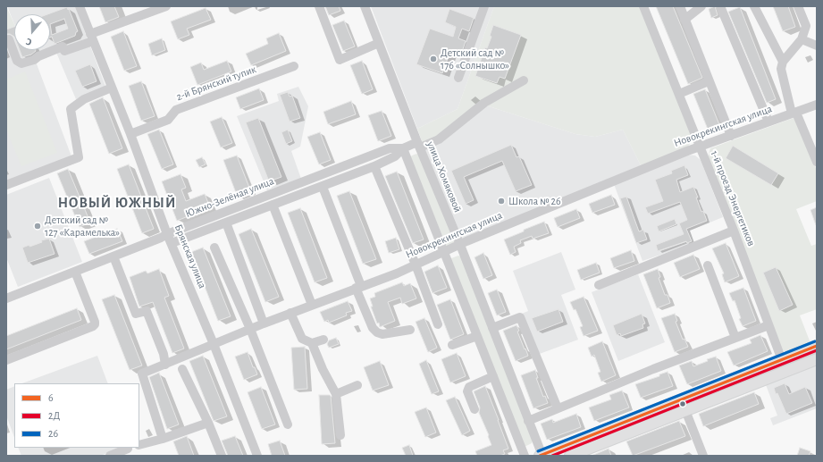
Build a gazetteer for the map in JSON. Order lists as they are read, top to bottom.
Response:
{
  "streets": {
    "street": [
      "2-й Брянский тупик",
      "Новокрекингская улица",
      "улица Хомяковой",
      "Южно-Зелёная улица",
      "1-й проезд Энергетиков",
      "Брянская улица"
    ]
  },
  "crossings": [
    ["2-й Брянский тупик", "Брянская улица"],
    ["Новокрекингская улица", "улица Хомяковой"],
    ["Новокрекингская улица", "1-й проезд Энергетиков"],
    ["Новокрекингская улица", "Брянская улица"],
    ["улица Хомяковой", "Южно-Зелёная улица"],
    ["Южно-Зелёная улица", "Брянская улица"]
  ],
  "districts": ["НОВЫЙ ЮЖНЫЙ"],
  "places": ["Детский сад № 176 «Солнышко»", "Школа № 26", "Детский сад № 127 «Карамелька»"],
  "lines": ["transit line 26", "transit line 6", "transit line 2Д"],
  "legend": ["6", "2Д", "26"],
  "north": "bottom"
}
